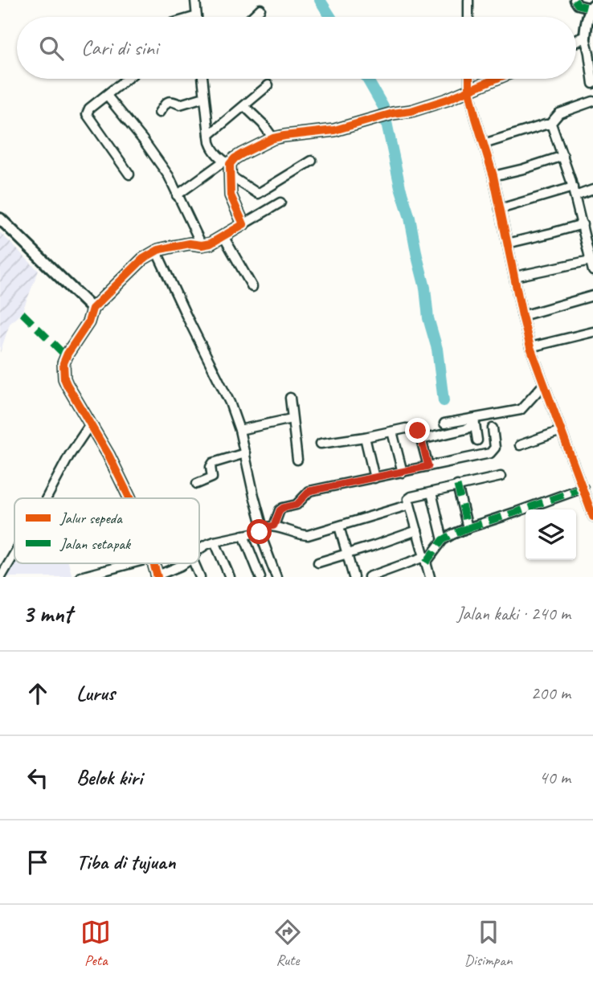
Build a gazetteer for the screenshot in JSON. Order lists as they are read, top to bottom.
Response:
{
  "legend": ["Jalur sepeda", "Jalan setapak"],
  "page": {
    "search": "Cari di sini",
    "heading": ["3 mnt", "Jalan kaki · 240 m"],
    "list": [
      ["Lurus", "200 m"],
      ["Belok kiri", "40 m"],
      "Tiba di tujuan"
    ],
    "nav": ["Peta", "Rute", "Disimpan"]
  }
}
